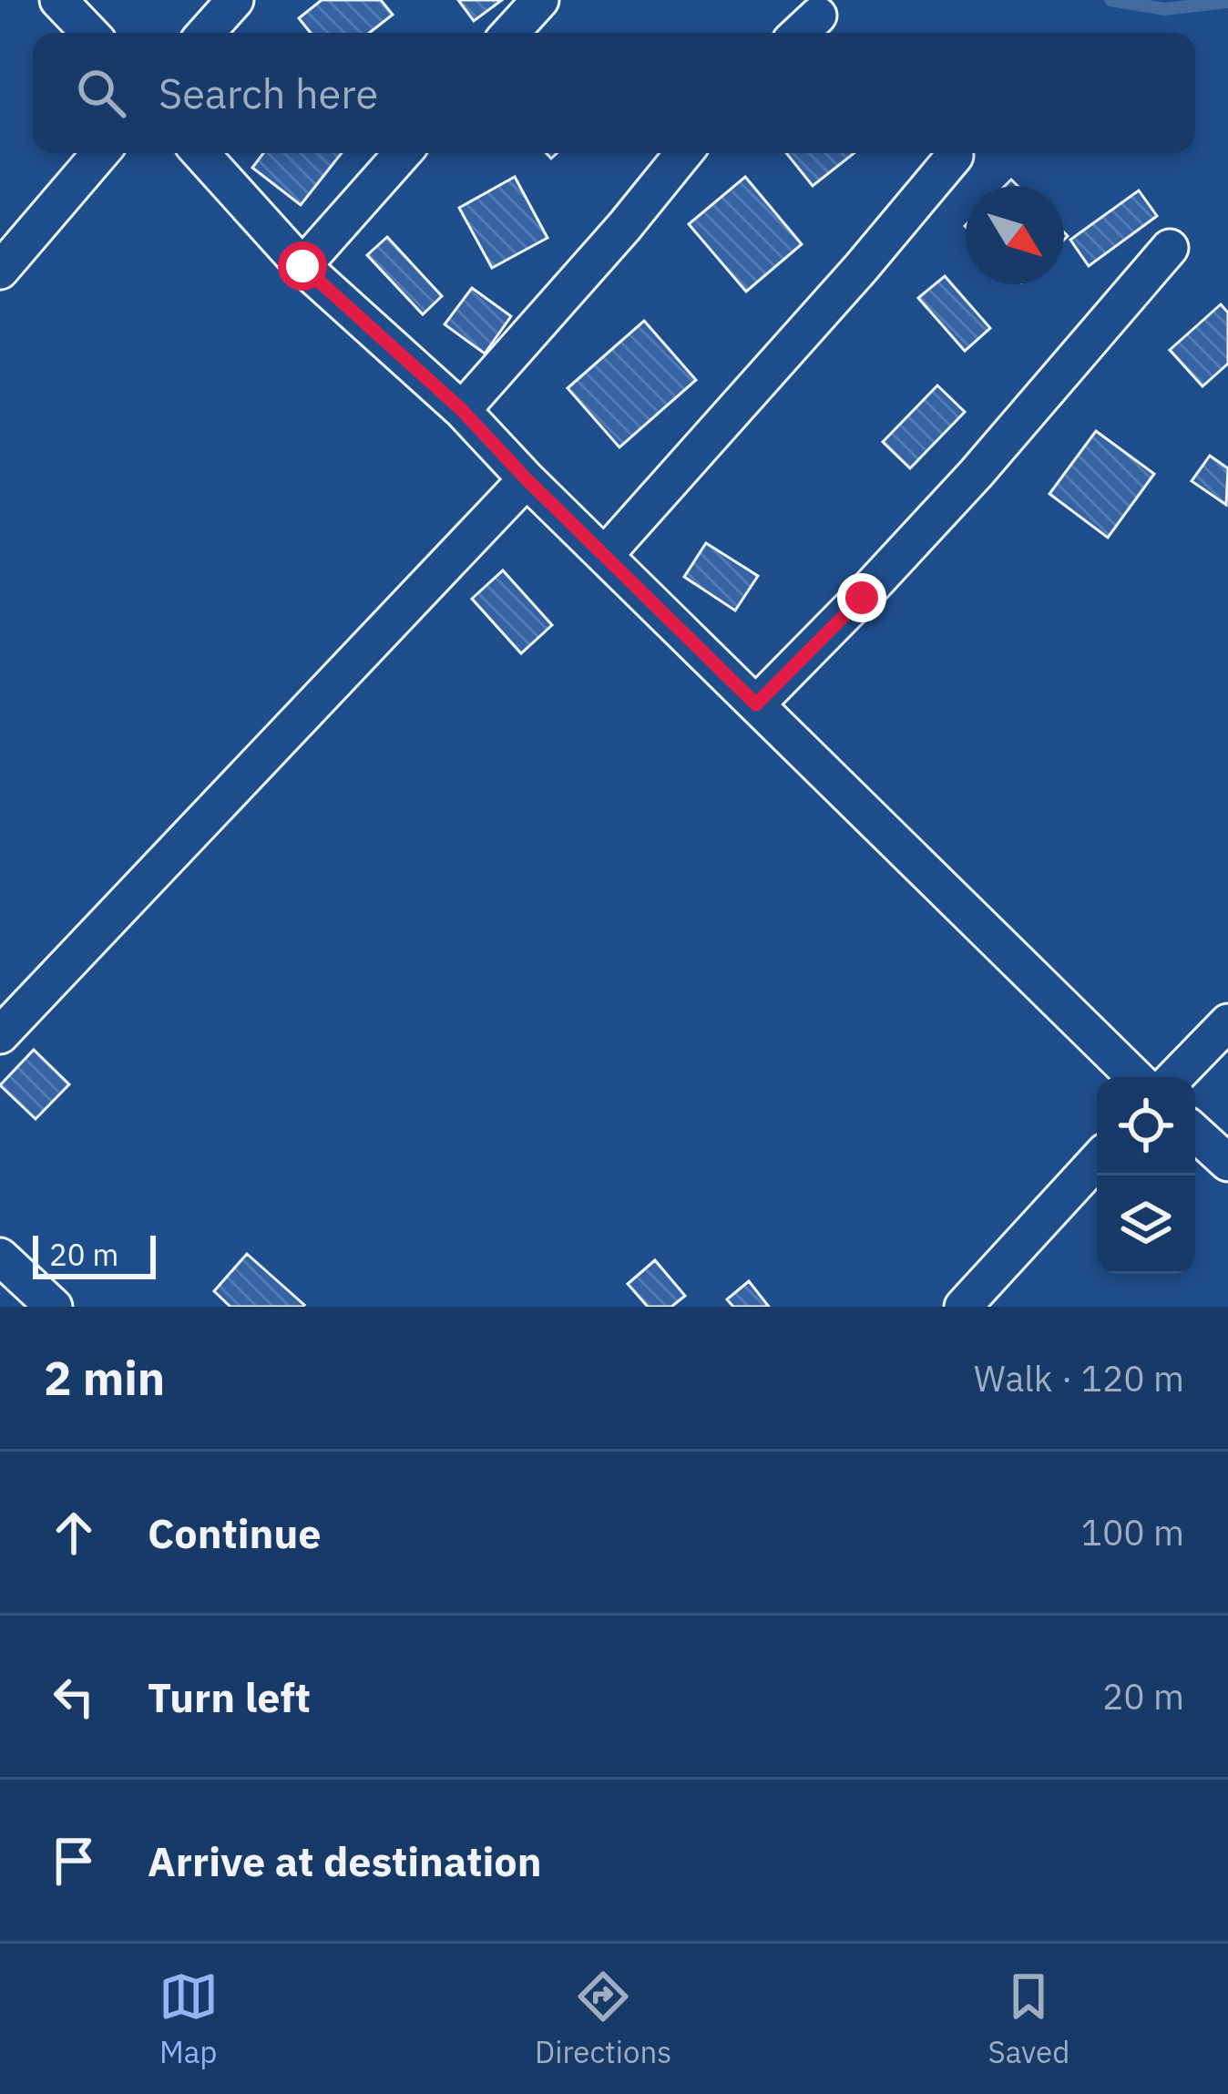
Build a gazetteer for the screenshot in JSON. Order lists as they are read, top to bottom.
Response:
{
  "scale_bar": "20 m",
  "north": "bottom right",
  "page": {
    "search": "Search here",
    "scale": "20 m",
    "heading": ["2 min", "Walk · 120 m"],
    "list": [
      ["Continue", "100 m"],
      ["Turn left", "20 m"],
      "Arrive at destination"
    ],
    "nav": ["Map", "Directions", "Saved"]
  }
}
